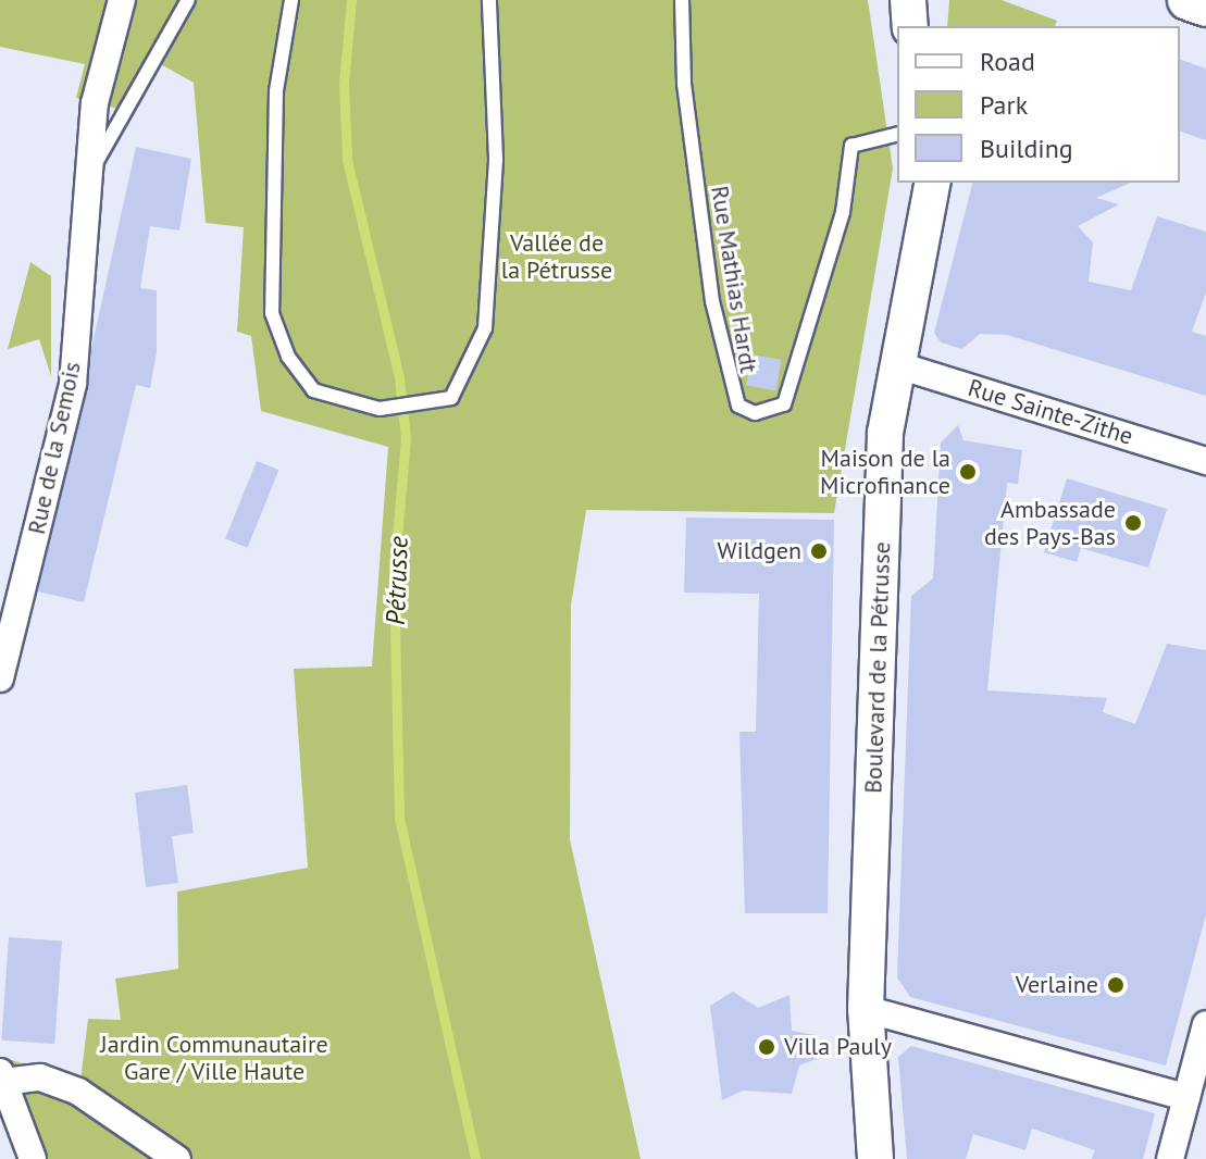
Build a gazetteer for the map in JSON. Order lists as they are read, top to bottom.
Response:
{
  "streets": {
    "main road": ["Boulevard de la Pétrusse"],
    "street": ["Rue Sainte-Zithe", "Rue de la Semois"],
    "lane": ["Rue Mathias Hardt"]
  },
  "crossings": [
    ["Rue Sainte-Zithe", "Boulevard de la Pétrusse"]
  ],
  "water": ["Pétrusse"],
  "parks": ["Vallée de la Pétrusse", "Jardin Communautaire Gare / Ville Haute"],
  "places": [
    "Maison de la Microfinance",
    "Ambassade des Pays-Bas",
    "Wildgen",
    "Verlaine",
    "Villa Pauly"
  ],
  "legend": ["Road", "Park", "Building"]
}
